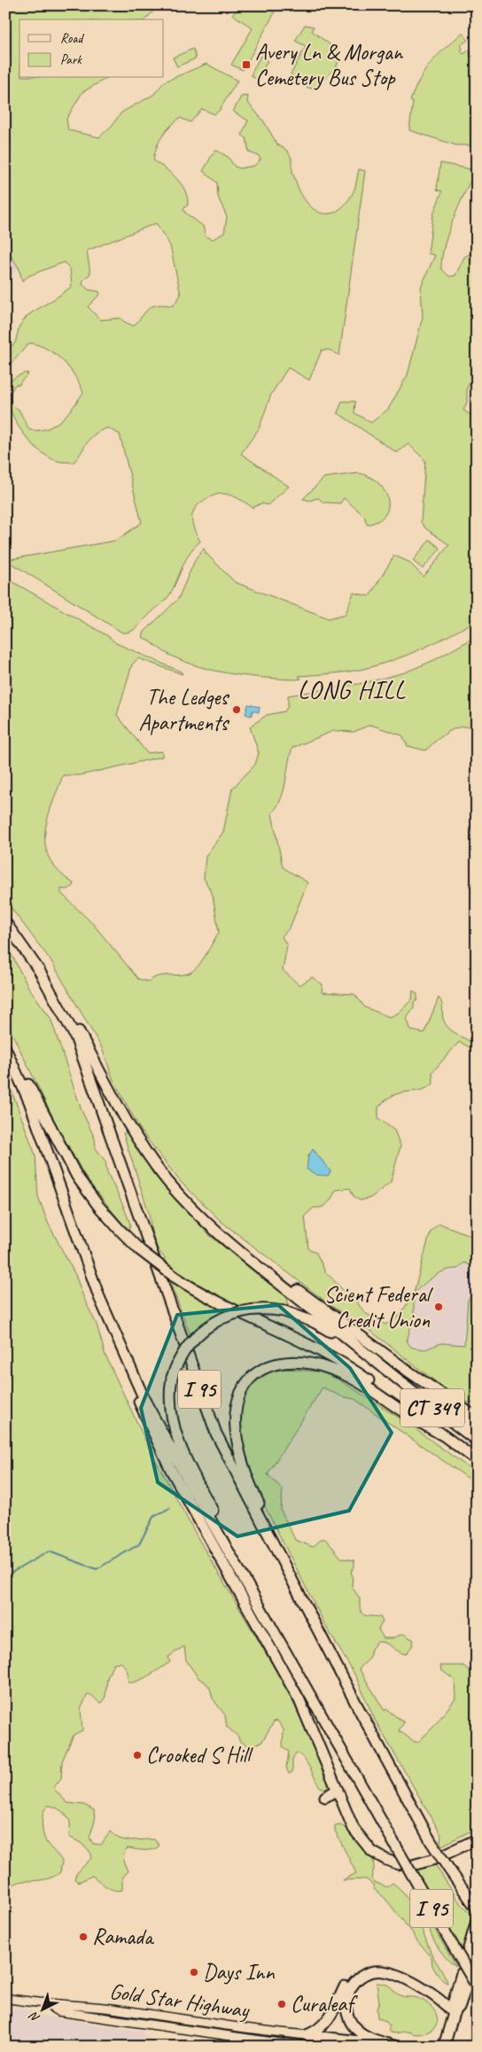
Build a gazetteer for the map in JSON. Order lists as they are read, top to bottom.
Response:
{
  "streets": {
    "highway": ["I 95", "CT 349"],
    "main road": ["Gold Star Highway"]
  },
  "districts": ["LONG HILL"],
  "places": {
    "transit": ["Avery Ln & Morgan Cemetery Bus Stop"],
    "other": [
      "The Ledges Apartments",
      "Scient Federal Credit Union",
      "Crooked S Hill",
      "Ramada",
      "Days Inn",
      "Curaleaf"
    ]
  },
  "legend": ["Road", "Park"],
  "north": "bottom left"
}
